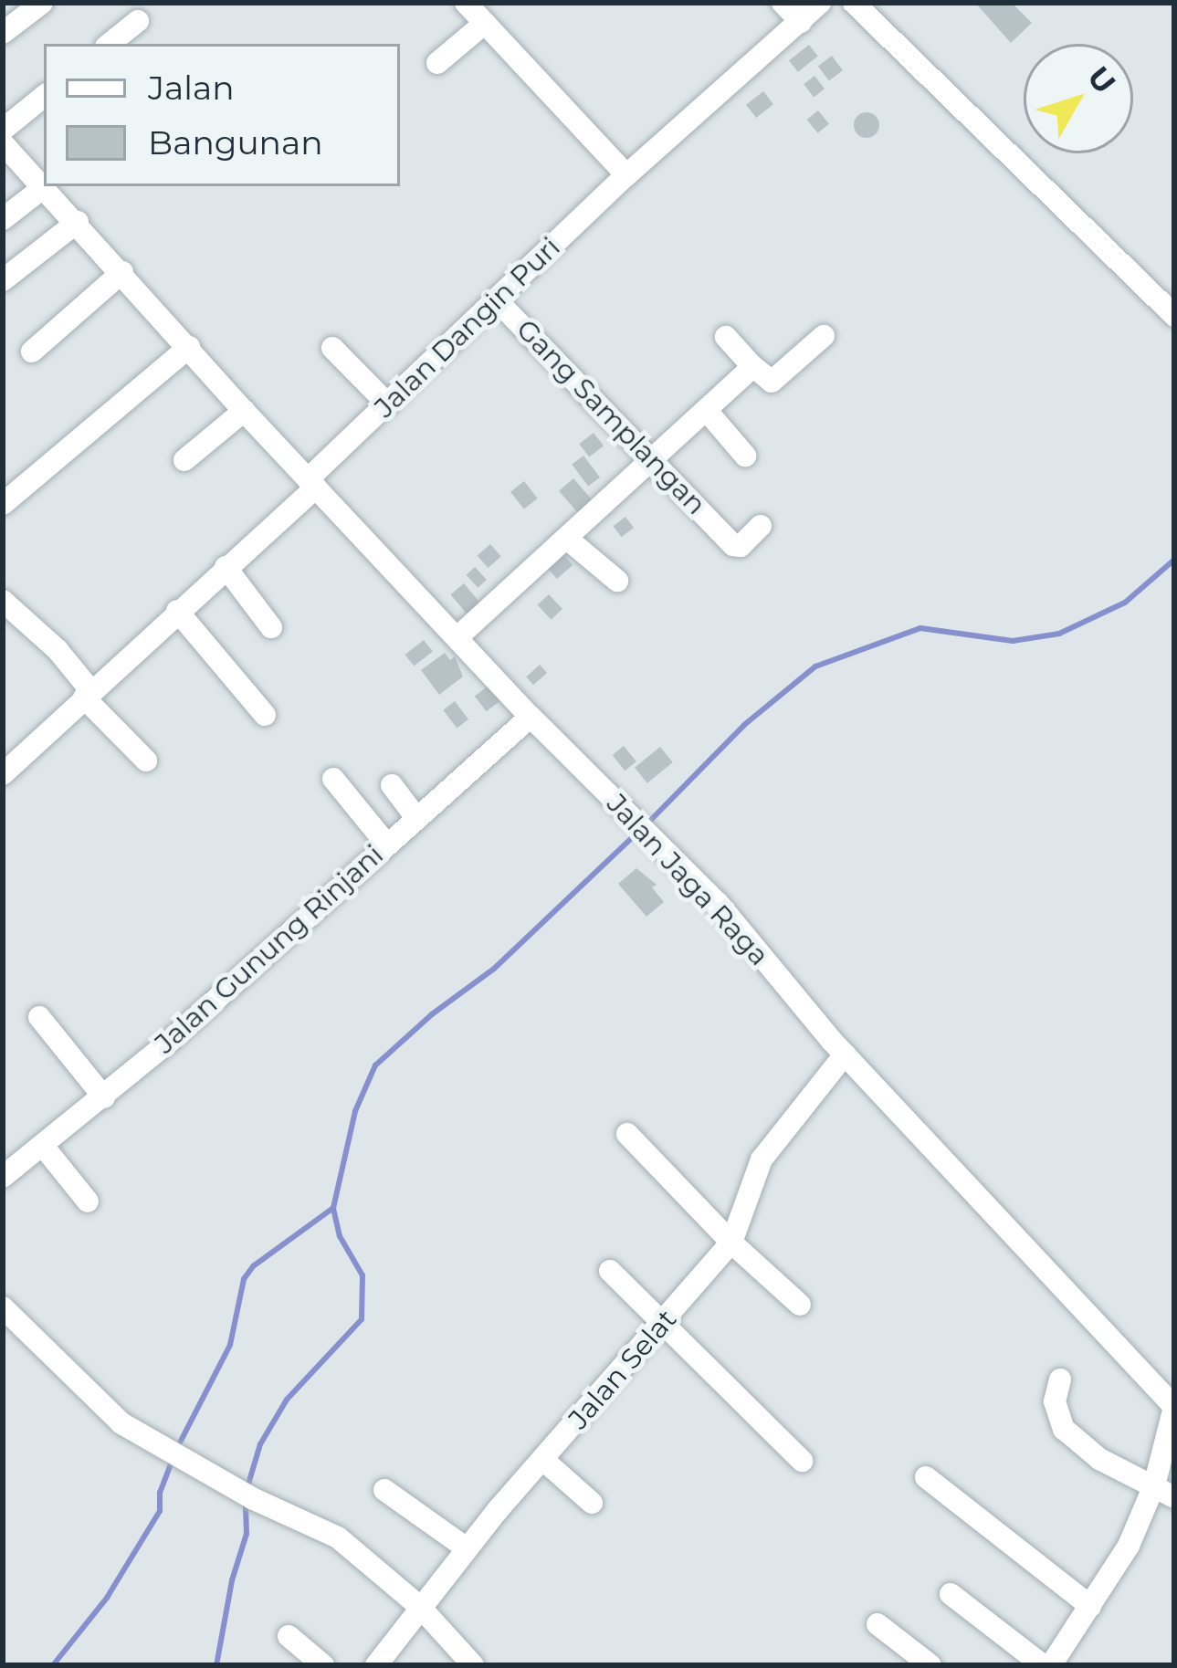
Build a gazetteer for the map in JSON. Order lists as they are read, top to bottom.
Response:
{
  "streets": {
    "street": [
      "Jalan Dangin Puri",
      "Gang Samplangan",
      "Jalan Jaga Raga",
      "Jalan Gunung Rinjani",
      "Jalan Selat"
    ]
  },
  "crossings": [
    ["Jalan Dangin Puri", "Gang Samplangan"],
    ["Jalan Dangin Puri", "Jalan Jaga Raga"],
    ["Jalan Jaga Raga", "Jalan Gunung Rinjani"],
    ["Jalan Jaga Raga", "Jalan Selat"]
  ],
  "legend": ["Jalan", "Bangunan"],
  "north": "top right"
}
